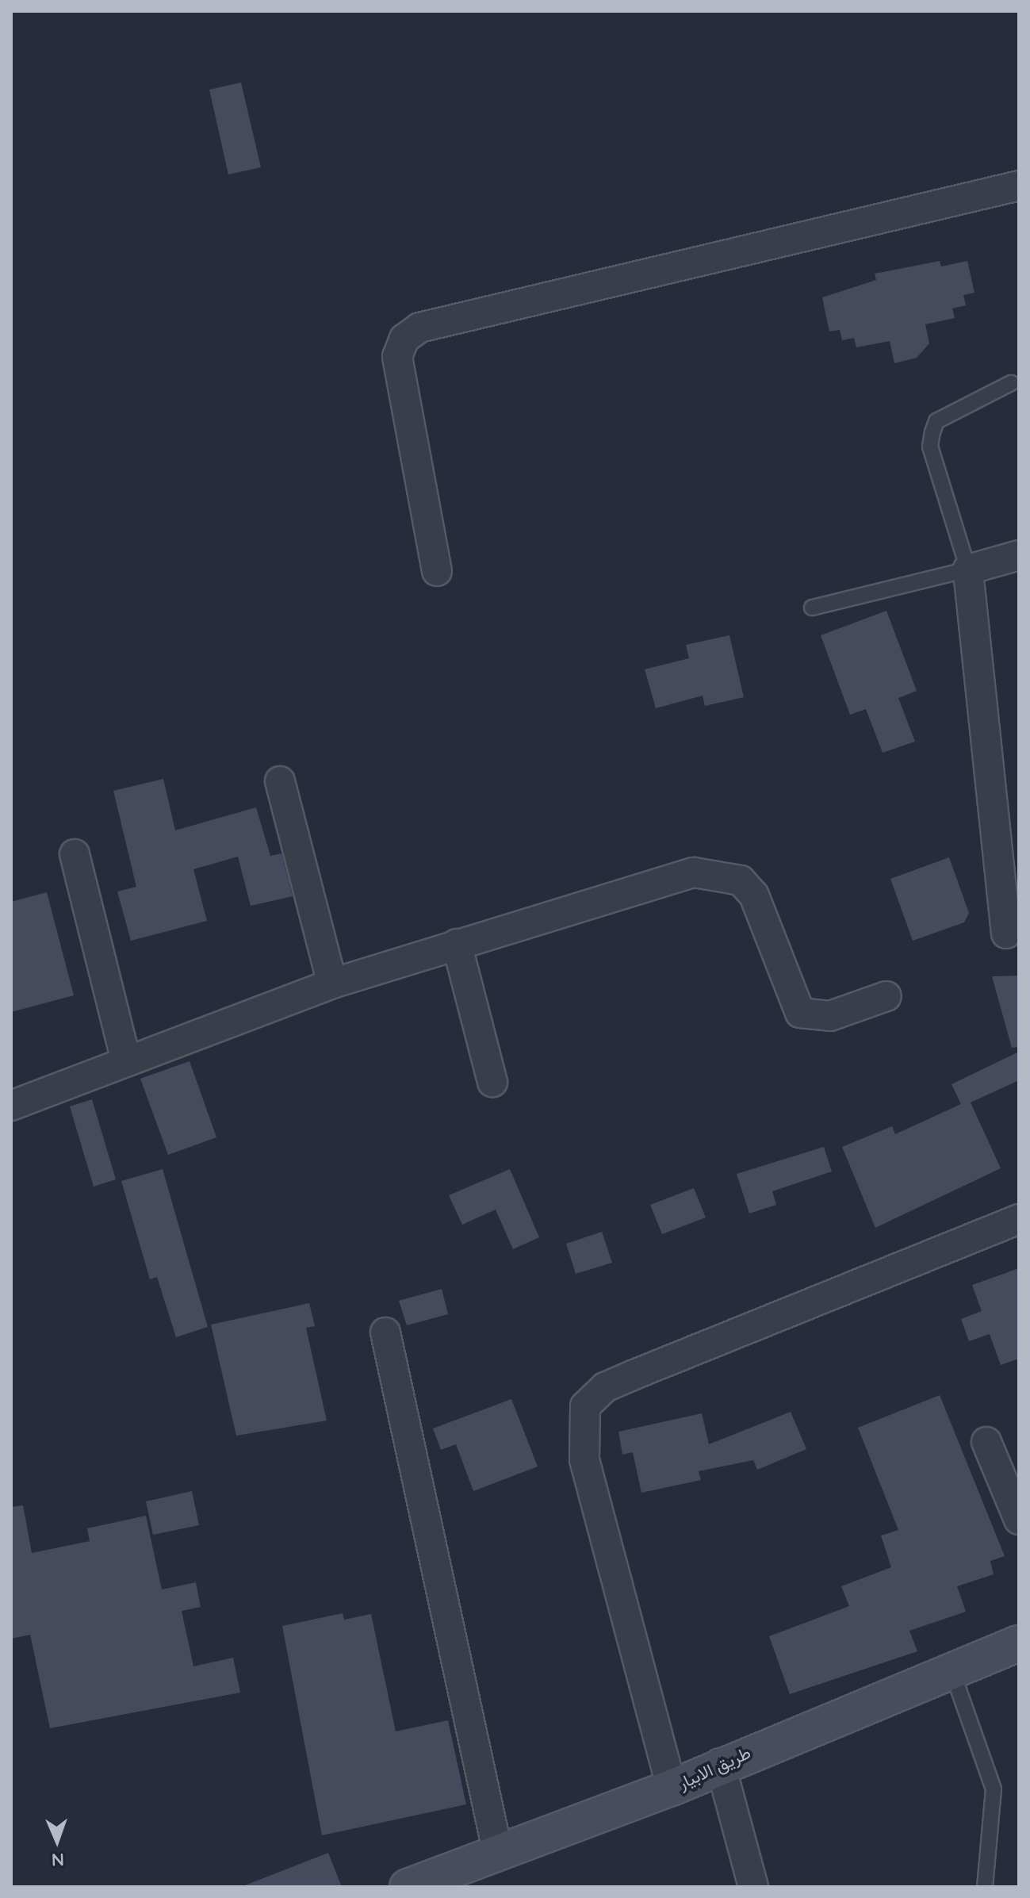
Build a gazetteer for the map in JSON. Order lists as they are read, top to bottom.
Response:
{
  "streets": {
    "main road": ["طريق الابيار"]
  },
  "north": "bottom"
}
